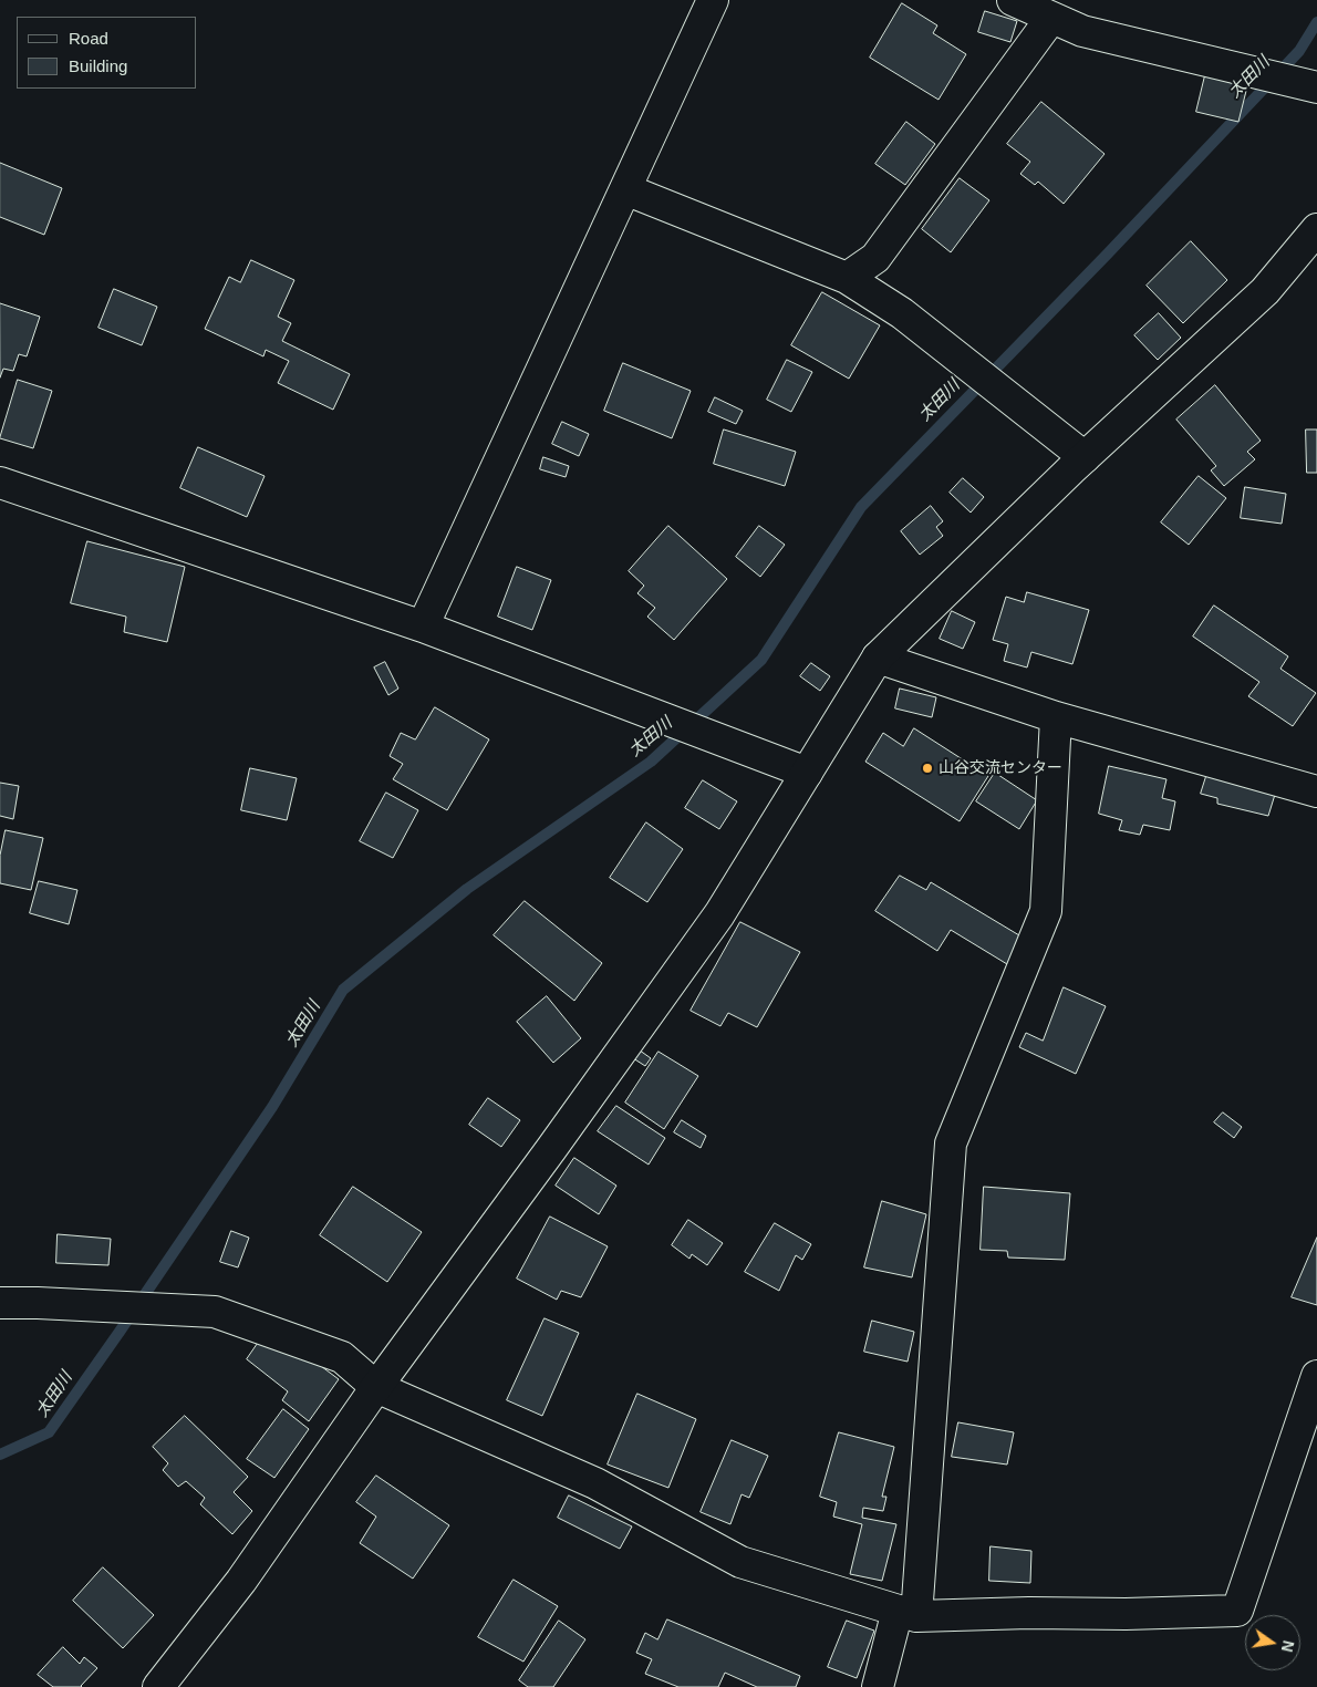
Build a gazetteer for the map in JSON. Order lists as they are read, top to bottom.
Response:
{
  "water": ["太田川"],
  "places": ["山谷交流センター"],
  "legend": ["Road", "Building"],
  "north": "right"
}
